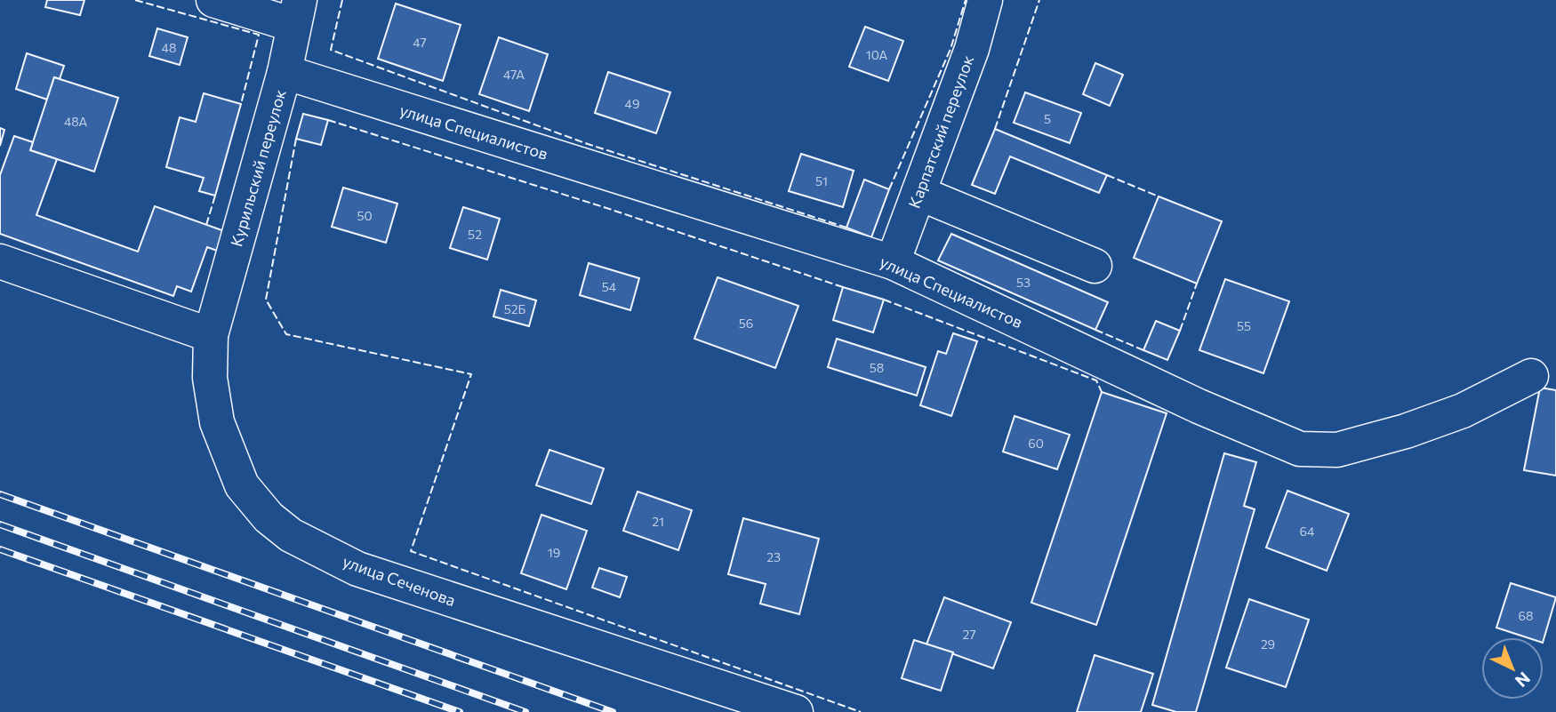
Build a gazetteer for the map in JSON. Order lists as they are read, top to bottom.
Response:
{
  "streets": {
    "street": [
      "улица Специалистов",
      "Карпатский переулок",
      "Курильский переулок",
      "улица Сеченова"
    ]
  },
  "crossings": [
    ["улица Специалистов", "Карпатский переулок"],
    ["улица Специалистов", "Курильский переулок"],
    ["Курильский переулок", "улица Сеченова"]
  ],
  "house_numbers": [
    "47",
    "48",
    "10А",
    "47А",
    "49",
    "5",
    "48А",
    "51",
    "50",
    "52",
    "53",
    "54",
    "52Б",
    "56",
    "55",
    "58",
    "60",
    "21",
    "64",
    "19",
    "23",
    "68",
    "27",
    "29"
  ],
  "north": "bottom right"
}
